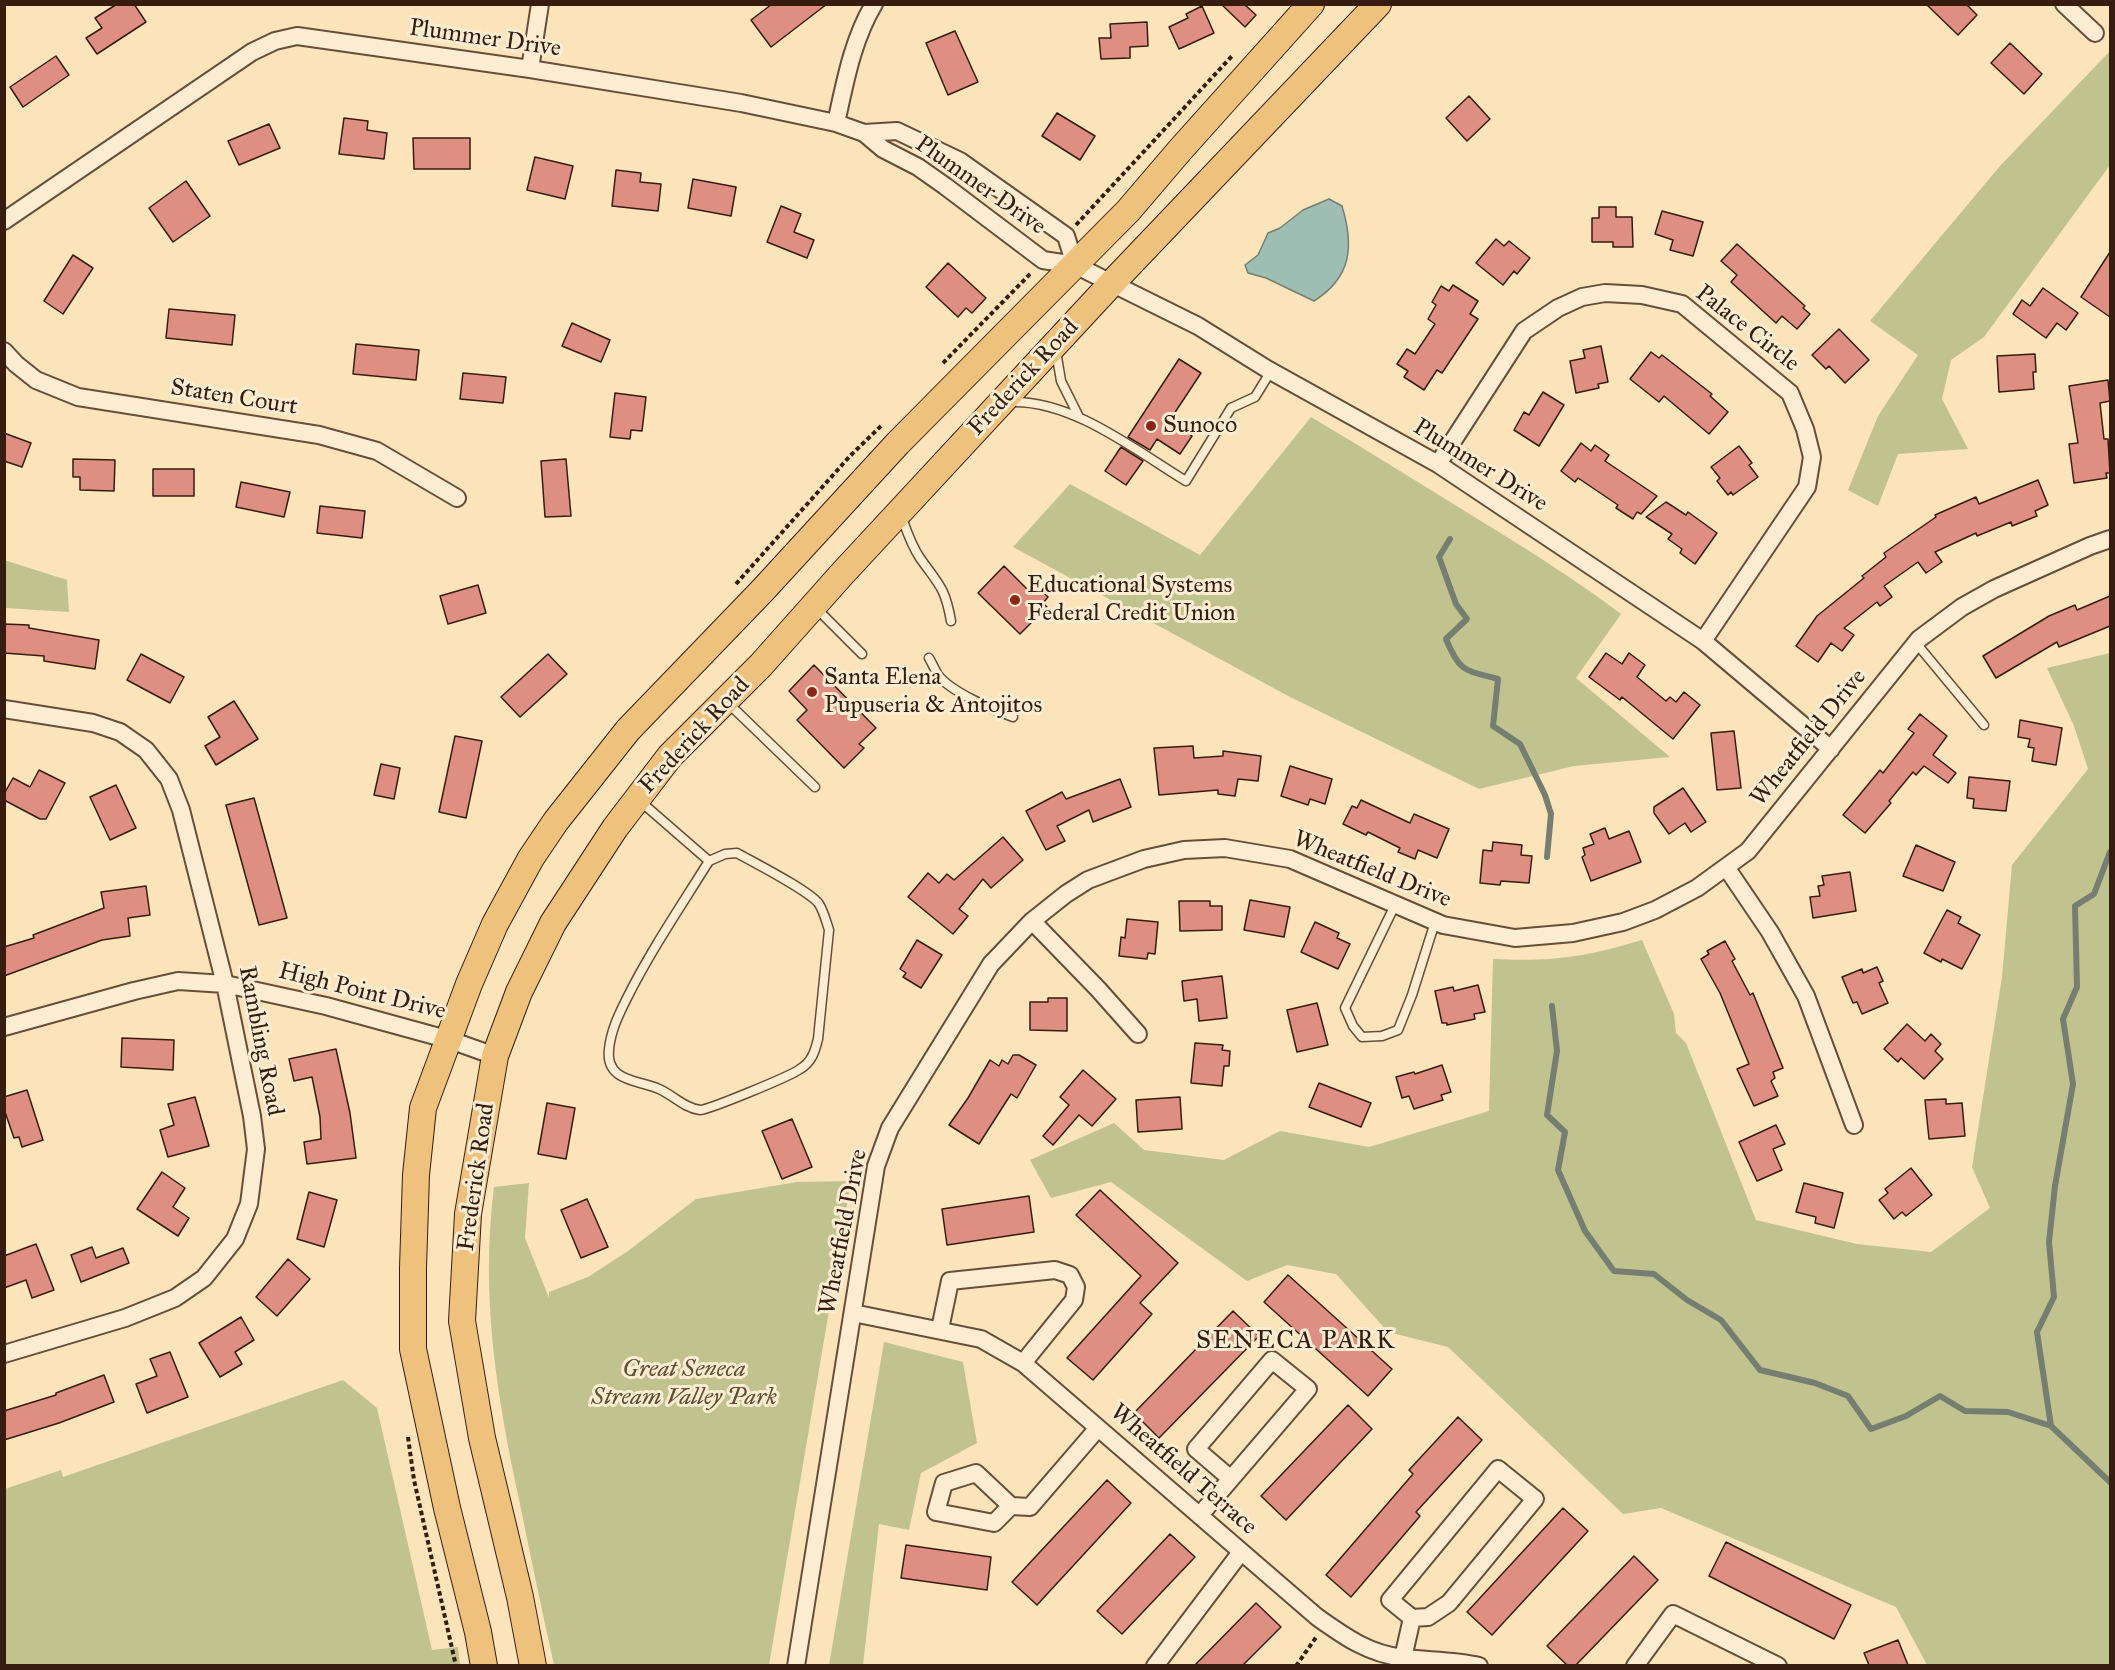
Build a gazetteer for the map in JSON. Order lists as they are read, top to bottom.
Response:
{
  "streets": {
    "main road": ["Frederick Road"],
    "street": [
      "Plummer Drive",
      "Palace Circle",
      "Staten Court",
      "Wheatfield Drive",
      "High Point Drive",
      "Rambling Road",
      "Wheatfield Terrace"
    ]
  },
  "crossings": [
    ["Plummer Drive", "Palace Circle"],
    ["Plummer Drive", "Frederick Road"],
    ["Plummer Drive", "Wheatfield Drive"],
    ["Frederick Road", "High Point Drive"],
    ["Wheatfield Drive", "Wheatfield Terrace"],
    ["High Point Drive", "Rambling Road"]
  ],
  "districts": ["SENECA PARK"],
  "parks": ["Great Seneca Stream Valley Park"],
  "places": ["Sunoco", "Educational Systems Federal Credit Union", "Santa Elena Pupuseria & Antojitos"]
}
